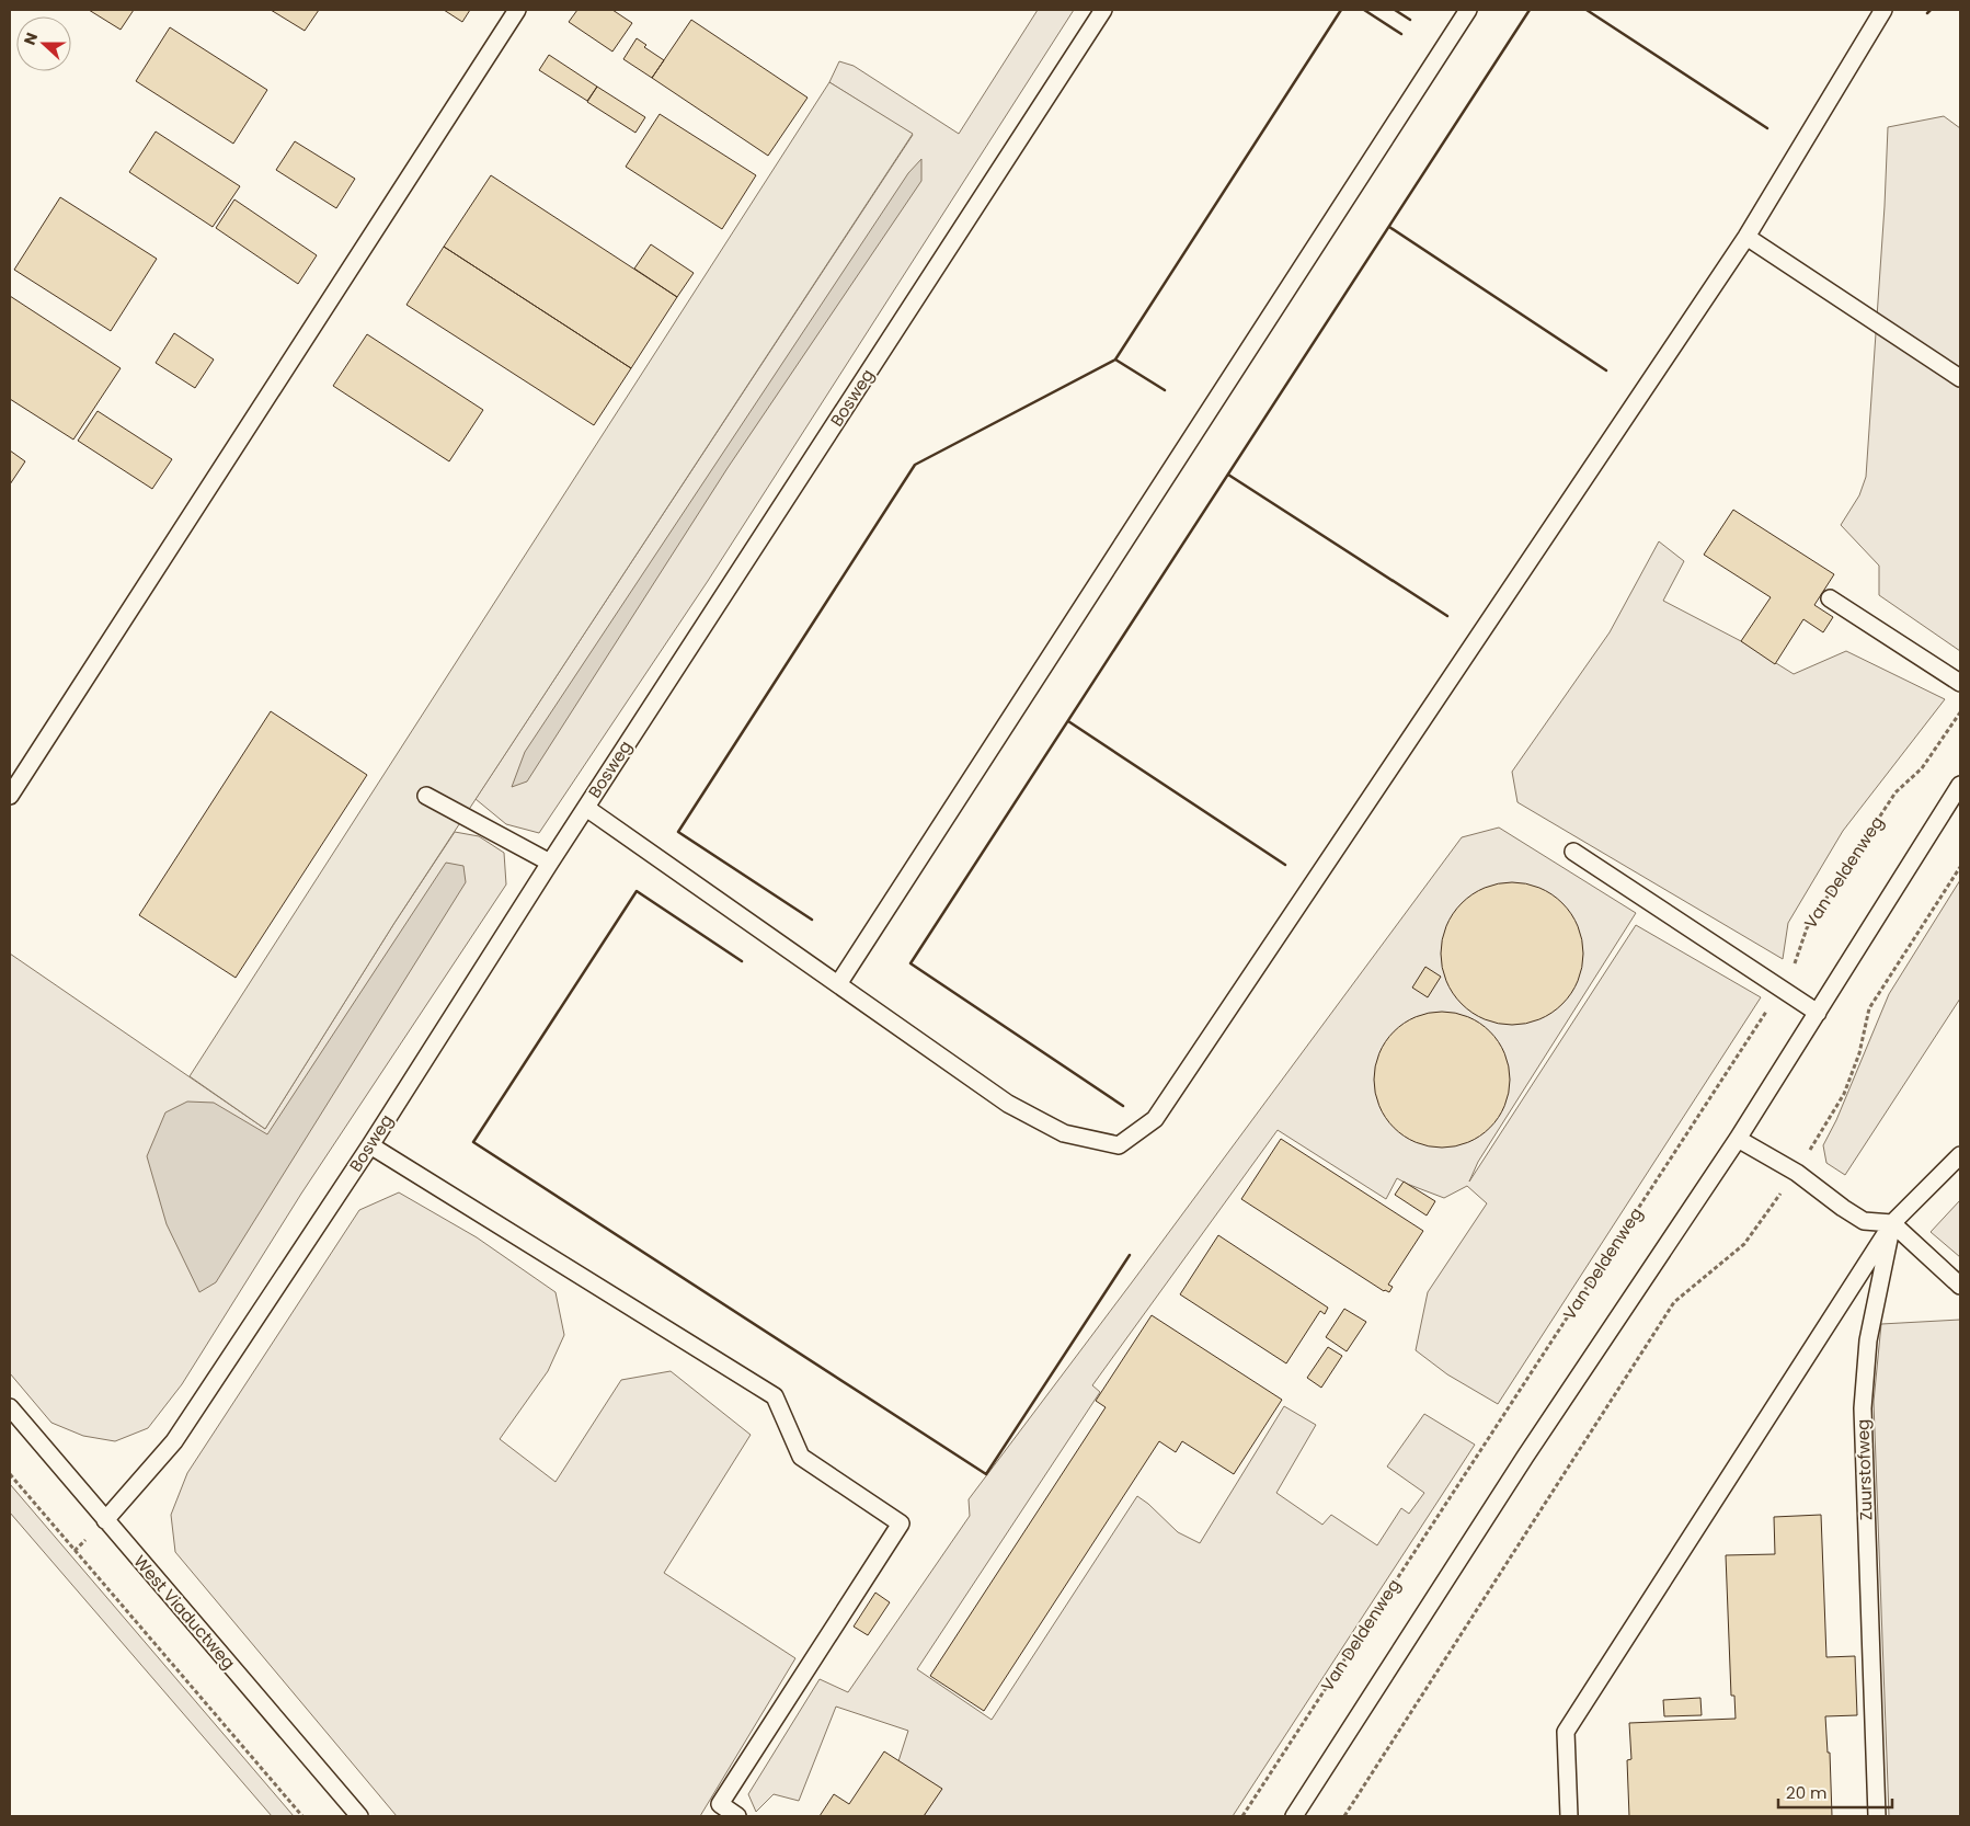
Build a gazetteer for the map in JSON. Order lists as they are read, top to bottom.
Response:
{
  "streets": {
    "lane": ["Bosweg", "Zuurstofweg", "West Viaductweg"],
    "path": ["Van Deldenweg"]
  },
  "crossings": [
    ["Bosweg", "West Viaductweg"]
  ],
  "scale_bar": "20 m",
  "north": "left"
}
